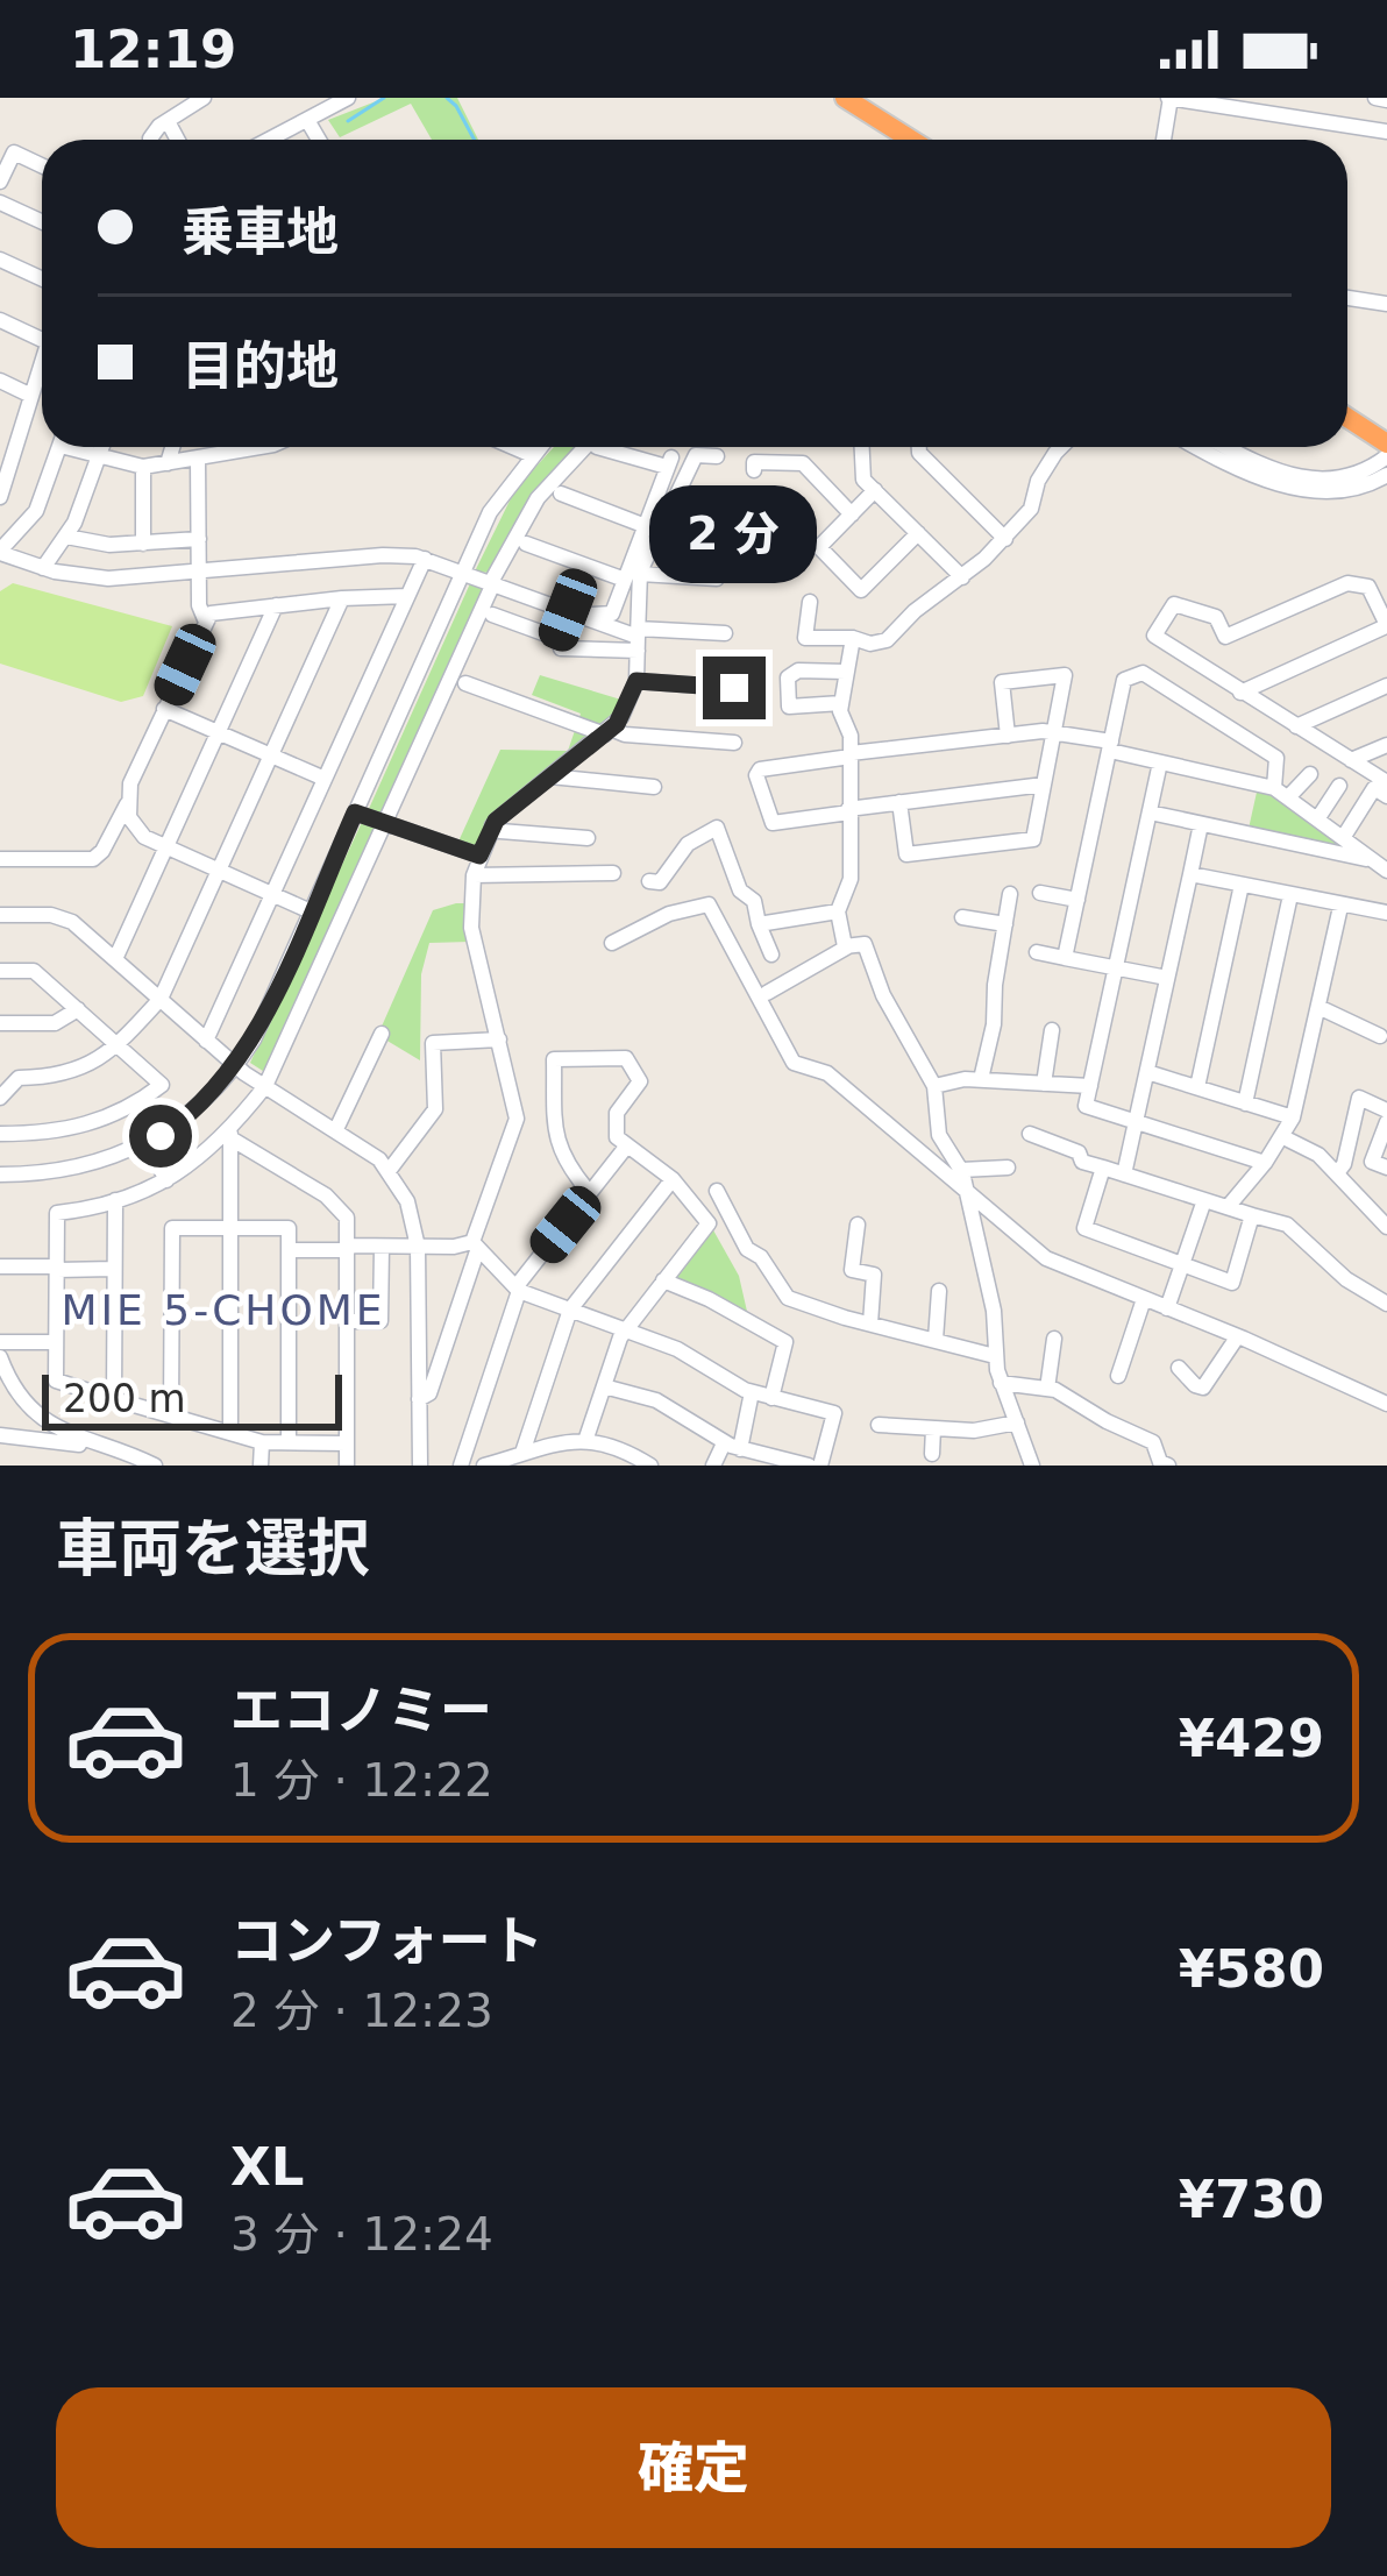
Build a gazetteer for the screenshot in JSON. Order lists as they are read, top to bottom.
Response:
{
  "districts": ["MIE 5-CHOME"],
  "scale_bar": "200 m",
  "page": {
    "status": "12:19",
    "banner": ["乗車地", "目的地"],
    "bubble": "2 分",
    "scale": "200 m",
    "heading": "車両を選択",
    "list": [
      {
        "name": "エコノミー",
        "note": "1 分 · 12:22",
        "value": "¥429"
      },
      {
        "name": "コンフォート",
        "note": "2 分 · 12:23",
        "value": "¥580"
      },
      {
        "name": "XL",
        "note": "3 分 · 12:24",
        "value": "¥730"
      }
    ],
    "buttons": "確定"
  }
}
